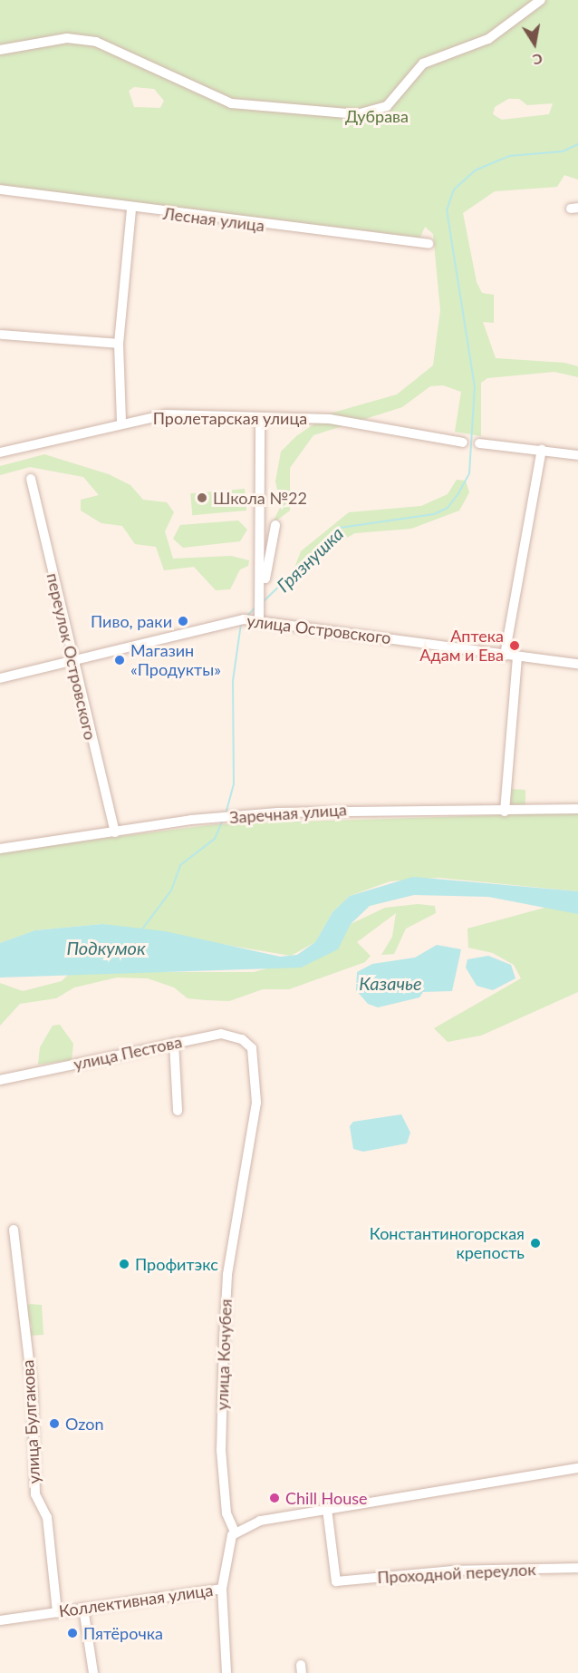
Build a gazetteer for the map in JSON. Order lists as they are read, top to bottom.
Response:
{
  "streets": {
    "street": [
      "Лесная улица",
      "Пролетарская улица",
      "улица Островского",
      "переулок Островского",
      "Заречная улица",
      "улица Пестова",
      "улица Кочубея",
      "улица Булгакова",
      "Проходной переулок",
      "Коллективная улица"
    ]
  },
  "crossings": [
    ["улица Островского", "переулок Островского"],
    ["переулок Островского", "Заречная улица"],
    ["улица Пестова", "улица Кочубея"],
    ["улица Кочубея", "Коллективная улица"],
    ["улица Булгакова", "Коллективная улица"]
  ],
  "water": ["Грязнушка", "Подкумок", "Казачье"],
  "parks": ["Дубрава"],
  "places": [
    "Школа №22",
    "Пиво, раки",
    "Аптека Адам и Ева",
    "Магазин «Продукты»",
    "Константиногорская крепость",
    "Профитэкс",
    "Ozon",
    "Chill House",
    "Пятёрочка"
  ],
  "north": "bottom"
}
